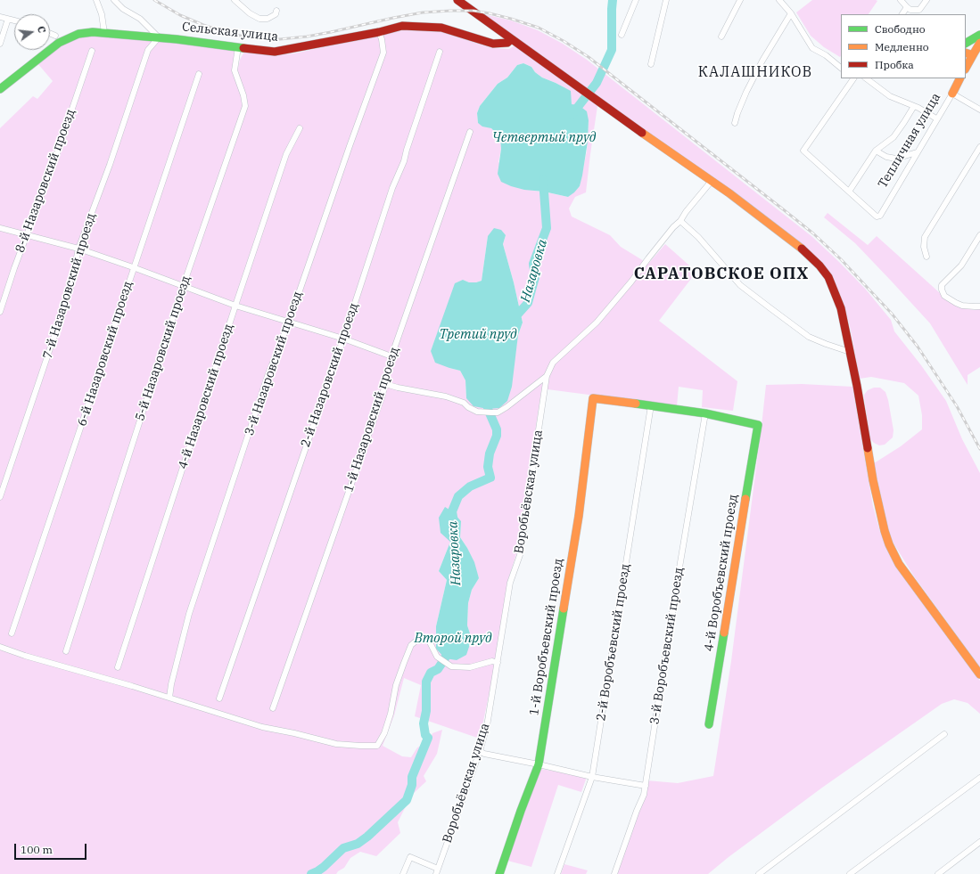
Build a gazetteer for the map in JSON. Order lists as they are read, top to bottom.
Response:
{
  "streets": {
    "street": [
      "Сельская улица",
      "Тепличная улица",
      "8-й Назаровский проезд",
      "7-й Назаровский проезд",
      "5-й Назаровский проезд",
      "6-й Назаровский проезд",
      "3-й Назаровский проезд",
      "2-й Назаровский проезд",
      "4-й Назаровский проезд",
      "1-й Назаровский проезд",
      "Воробьёвская улица",
      "4-й Воробъевский проезд",
      "1-й Воробъевский проезд",
      "2-й Воробъевский проезд",
      "3-й Воробъевский проезд"
    ]
  },
  "crossings": [
    ["Сельская улица", "7-й Назаровский проезд"],
    ["Сельская улица", "5-й Назаровский проезд"],
    ["Сельская улица", "3-й Назаровский проезд"],
    ["4-й Воробъевский проезд", "3-й Воробъевский проезд"],
    ["1-й Воробъевский проезд", "2-й Воробъевский проезд"]
  ],
  "districts": ["КАЛАШНИКОВ", "САРАТОВСКОЕ ОПХ"],
  "water": [
    "Четвертый пруд",
    "Назаровка",
    "Третий пруд",
    "Второй пруд"
  ],
  "legend": ["Свободно", "Медленно", "Пробка"],
  "scale_bar": "100 m",
  "north": "right"
}
